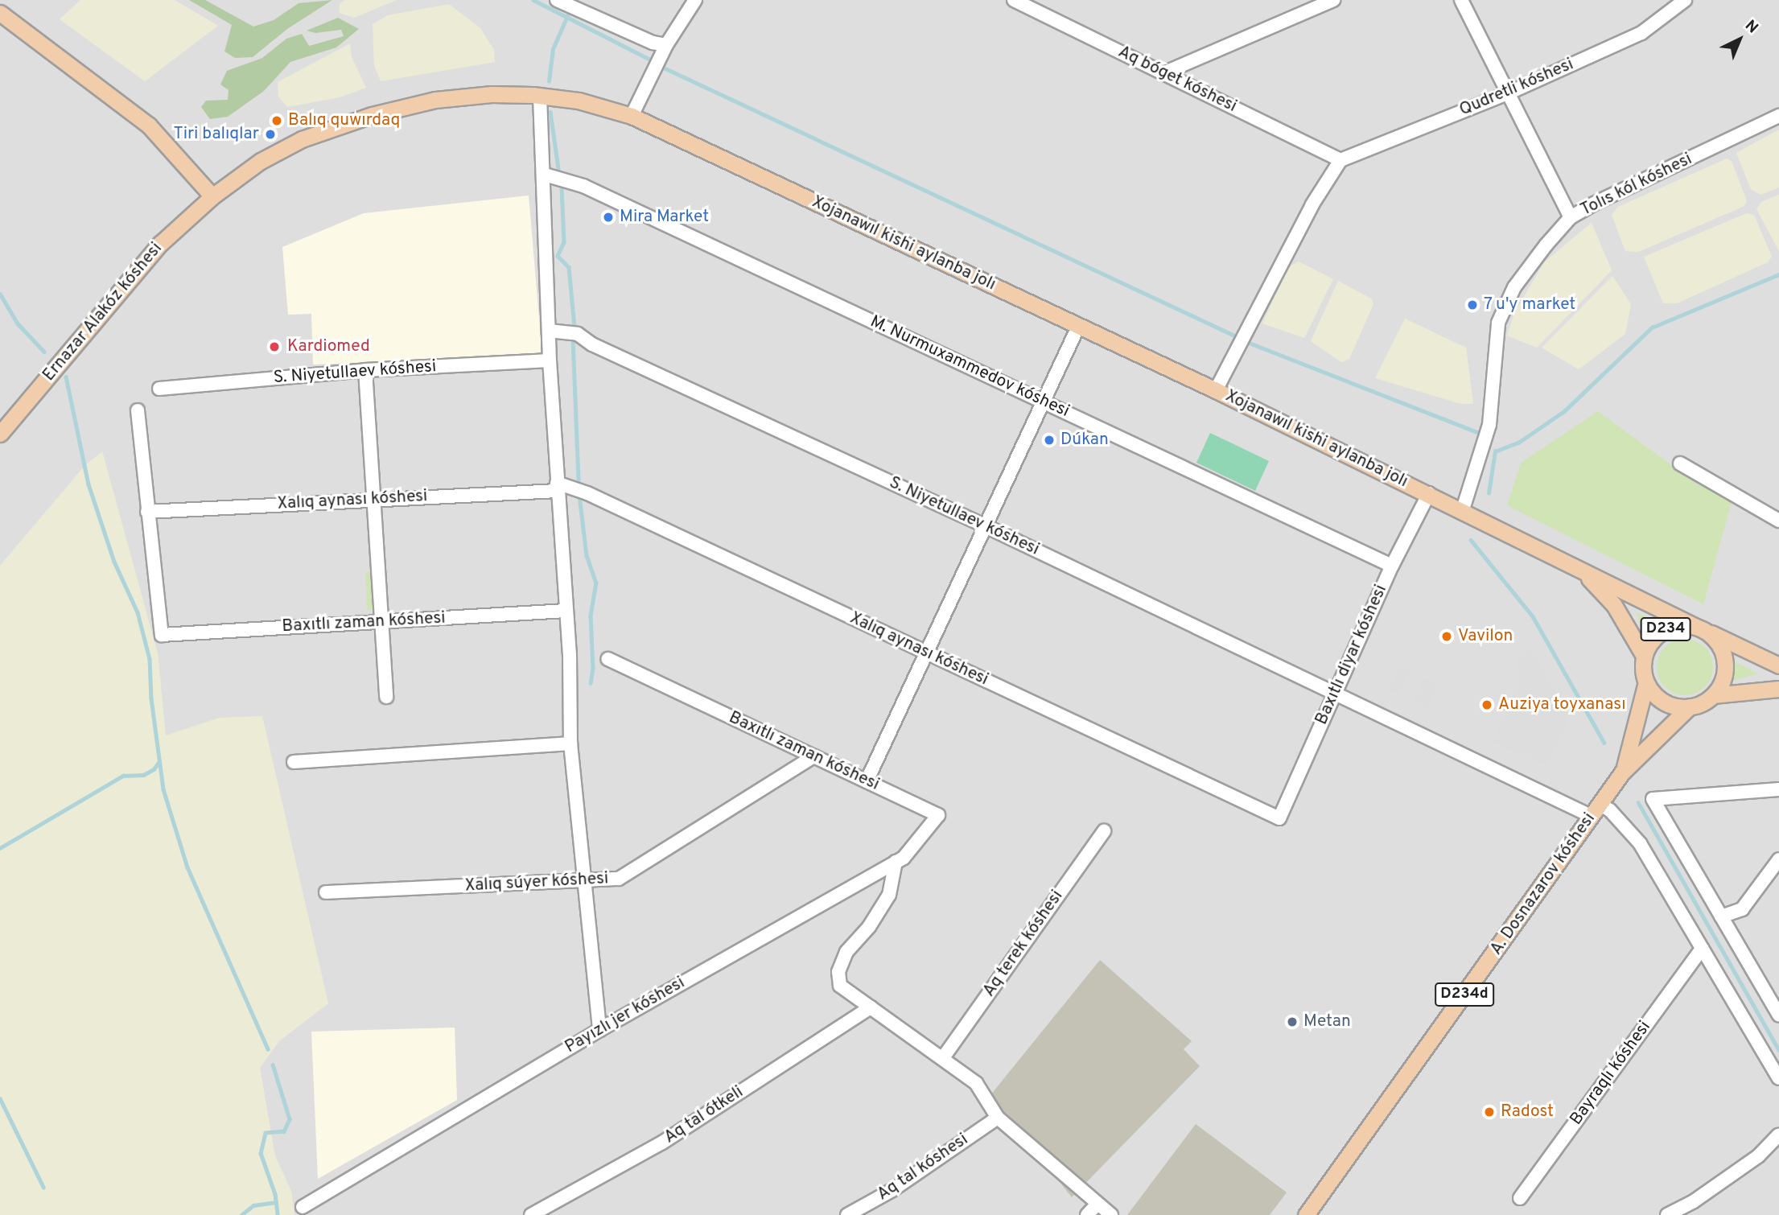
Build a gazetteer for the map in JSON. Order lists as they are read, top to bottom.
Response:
{
  "streets": {
    "main road": [
      "Xojanawıl kishi aylanba jolı",
      "Ernazar Alakóz kóshesi",
      "D234",
      "A. Dosnazarov kóshesi",
      "D234d"
    ],
    "street": [
      "Aq bóget kóshesi",
      "Qudretli kóshesi",
      "Tolıs kól kóshesi",
      "M. Nurmuxammedov kóshesi",
      "S. Niyetullaev kóshesi",
      "Xalıq aynası kóshesi",
      "Baxıtlı zaman kóshesi",
      "Baxıtlı diyar kóshesi",
      "Xalıq súyer kóshesi",
      "Aq terek kóshesi",
      "Payızlı jer kóshesi",
      "Bayraqlı kóshesi",
      "Aq tal ótkeli",
      "Aq tal kóshesi"
    ]
  },
  "crossings": [
    ["Aq bóget kóshesi", "Qudretli kóshesi"],
    ["Tolıs kól kóshesi", "Xojanawıl kishi aylanba jolı"],
    ["Xojanawıl kishi aylanba jolı", "Ernazar Alakóz kóshesi"],
    ["Xojanawıl kishi aylanba jolı", "D234"],
    ["Xojanawıl kishi aylanba jolı", "Baxıtlı diyar kóshesi"],
    ["Xojanawıl kishi aylanba jolı", "D234d"],
    ["M. Nurmuxammedov kóshesi", "Baxıtlı diyar kóshesi"],
    ["S. Niyetullaev kóshesi", "Baxıtlı diyar kóshesi"],
    ["S. Niyetullaev kóshesi", "A. Dosnazarov kóshesi"],
    ["S. Niyetullaev kóshesi", "Bayraqlı kóshesi"],
    ["Xalıq aynası kóshesi", "Baxıtlı zaman kóshesi"],
    ["Xalıq aynası kóshesi", "Baxıtlı diyar kóshesi"],
    ["Baxıtlı zaman kóshesi", "Xalıq súyer kóshesi"],
    ["Baxıtlı zaman kóshesi", "Payızlı jer kóshesi"],
    ["D234", "D234d"],
    ["A. Dosnazarov kóshesi", "D234d"]
  ],
  "places": [
    "Balıq quwırdaq",
    "Tiri balıqlar",
    "Mira Market",
    "7 u'y market",
    "Kardiomed",
    "Dúkan",
    "Vavilon",
    "Auziya toyxanası",
    "Metan",
    "Radost"
  ],
  "north": "top right"
}
